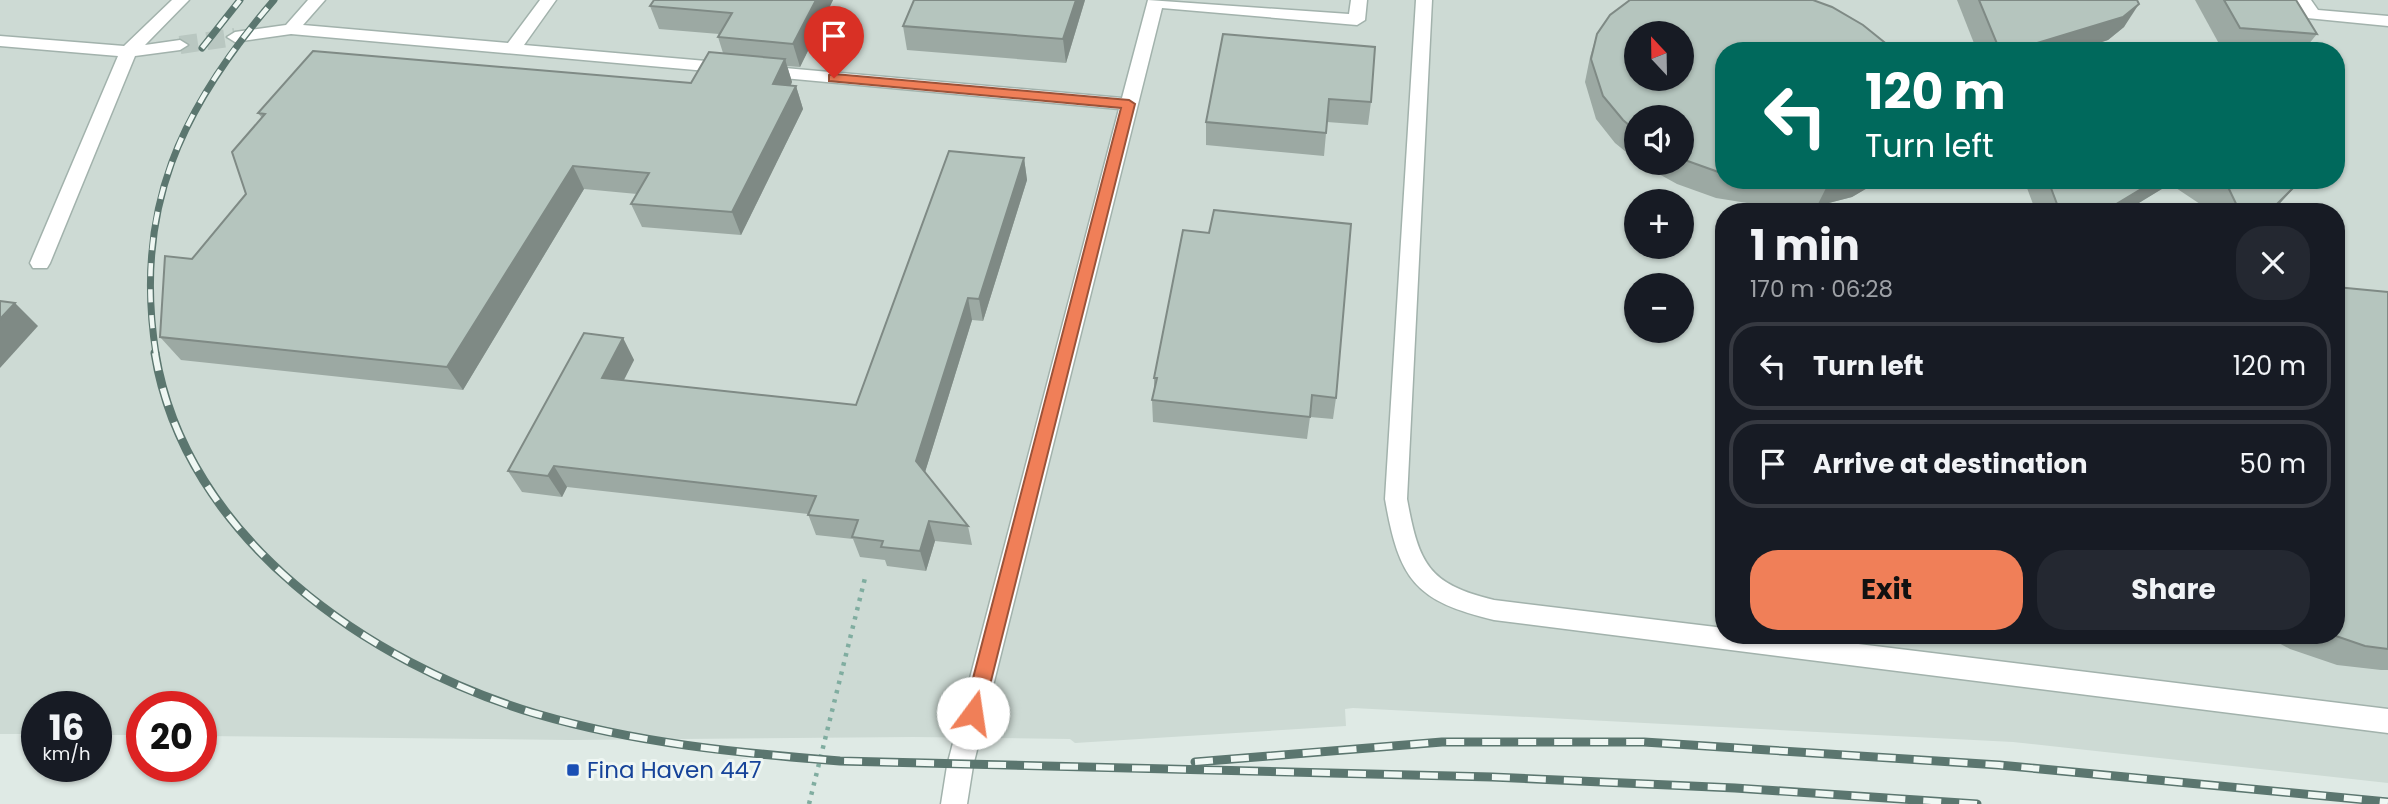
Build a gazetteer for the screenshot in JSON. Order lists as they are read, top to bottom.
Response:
{
  "places": {
    "transit": ["Fina Haven 447"]
  },
  "north": "top",
  "page": {
    "map_buttons": ["+", "−"],
    "turn": ["120 m", "Turn left"],
    "heading": ["1 min", "170 m · 06:28"],
    "list": [
      {
        "name": "Turn left",
        "value": "120 m"
      },
      {
        "name": "Arrive at destination",
        "value": "50 m"
      }
    ],
    "buttons": ["Exit", "Share"],
    "speed": "16 km/h",
    "limit": "20"
  }
}
